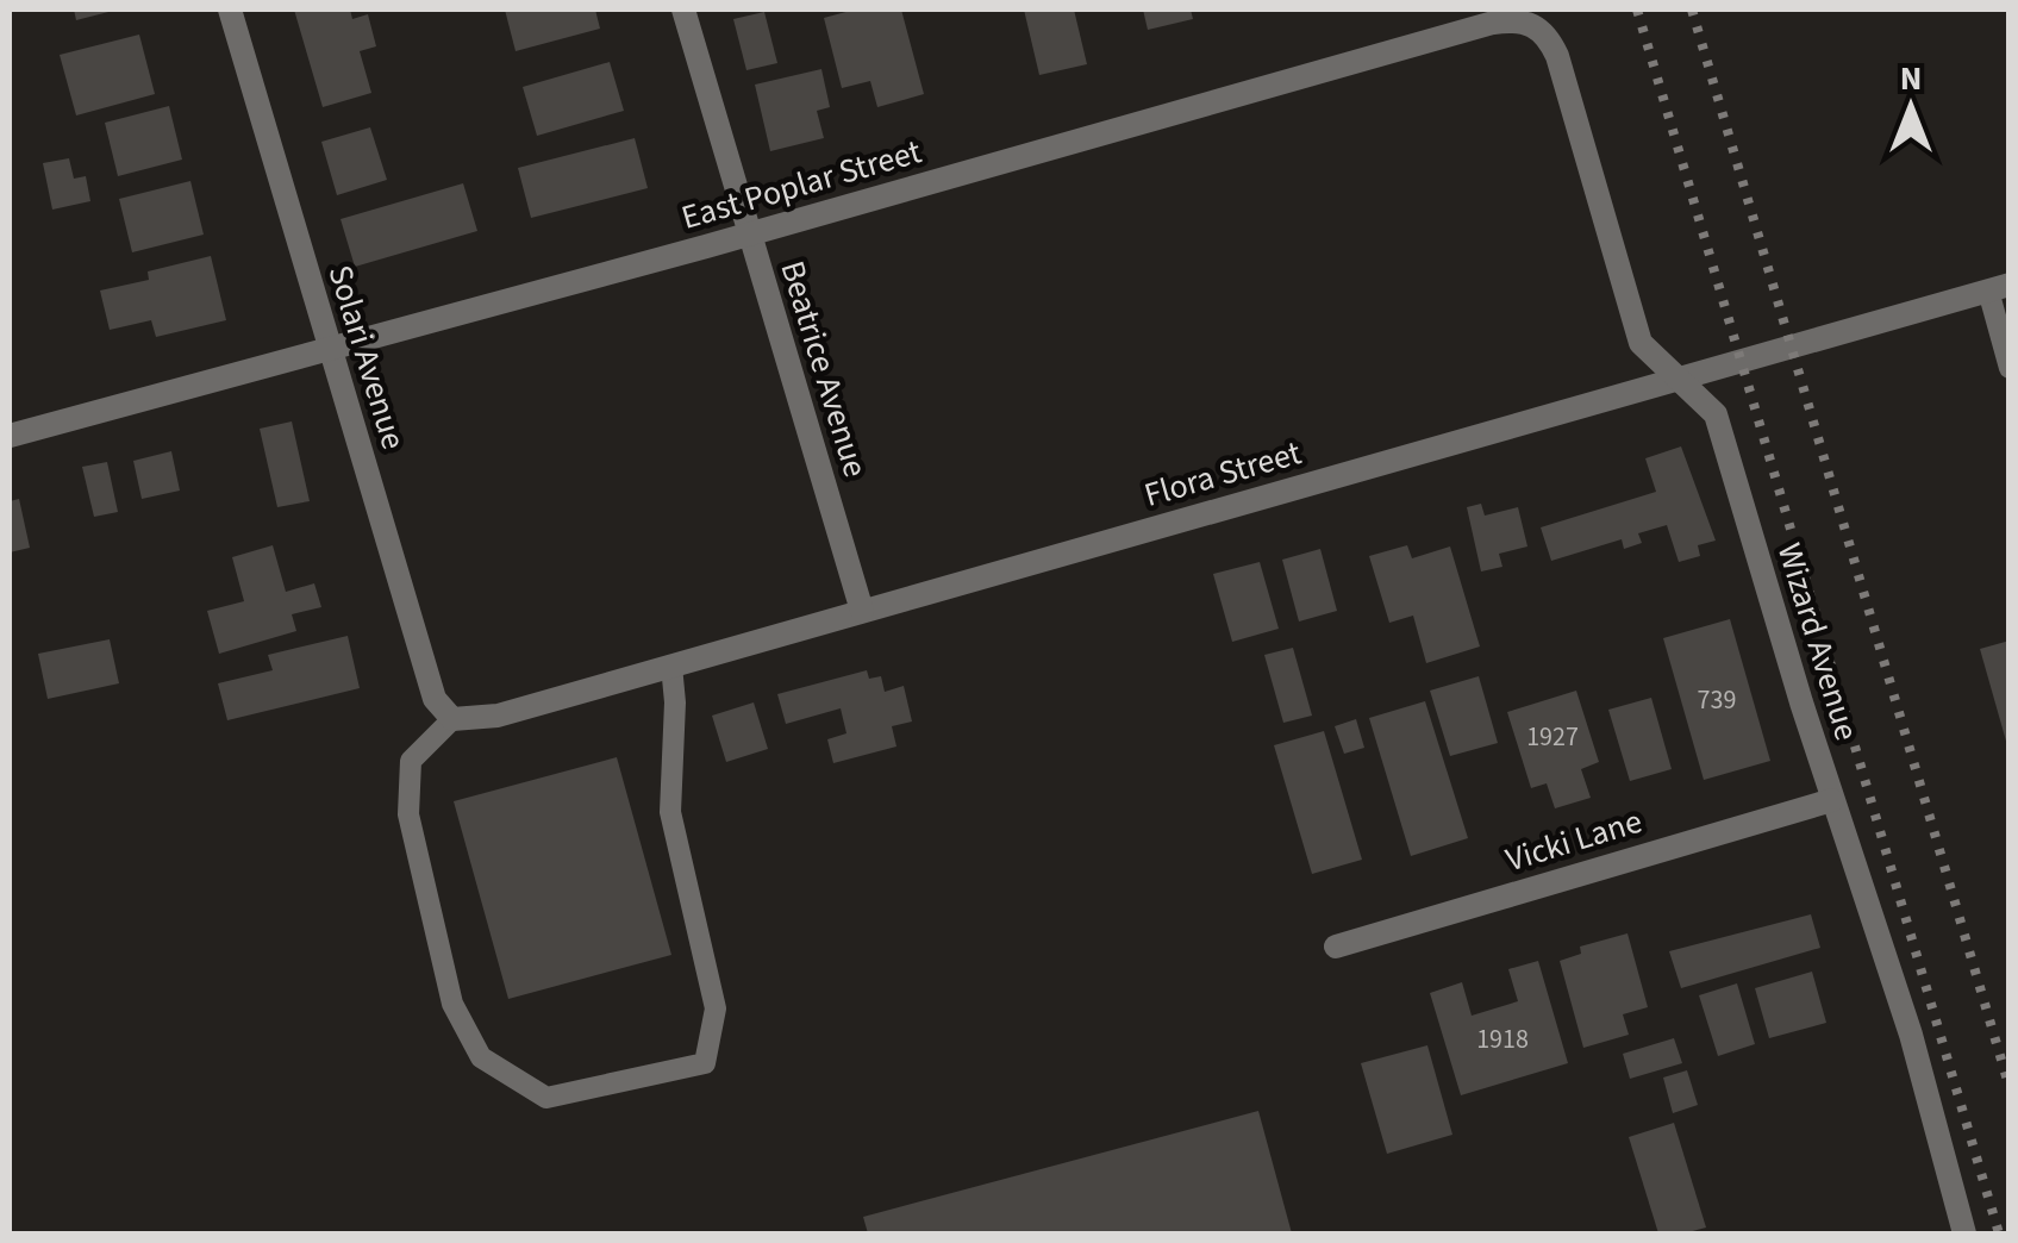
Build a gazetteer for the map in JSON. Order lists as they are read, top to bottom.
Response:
{
  "streets": {
    "street": [
      "East Poplar Street",
      "Solari Avenue",
      "Beatrice Avenue",
      "Flora Street",
      "Wizard Avenue",
      "Vicki Lane"
    ]
  },
  "crossings": [
    ["East Poplar Street", "Solari Avenue"],
    ["East Poplar Street", "Beatrice Avenue"],
    ["East Poplar Street", "Wizard Avenue"],
    ["Solari Avenue", "Flora Street"],
    ["Beatrice Avenue", "Flora Street"],
    ["Flora Street", "Wizard Avenue"],
    ["Wizard Avenue", "Vicki Lane"]
  ],
  "house_numbers": ["739", "1927", "1918"],
  "north": "top"
}
